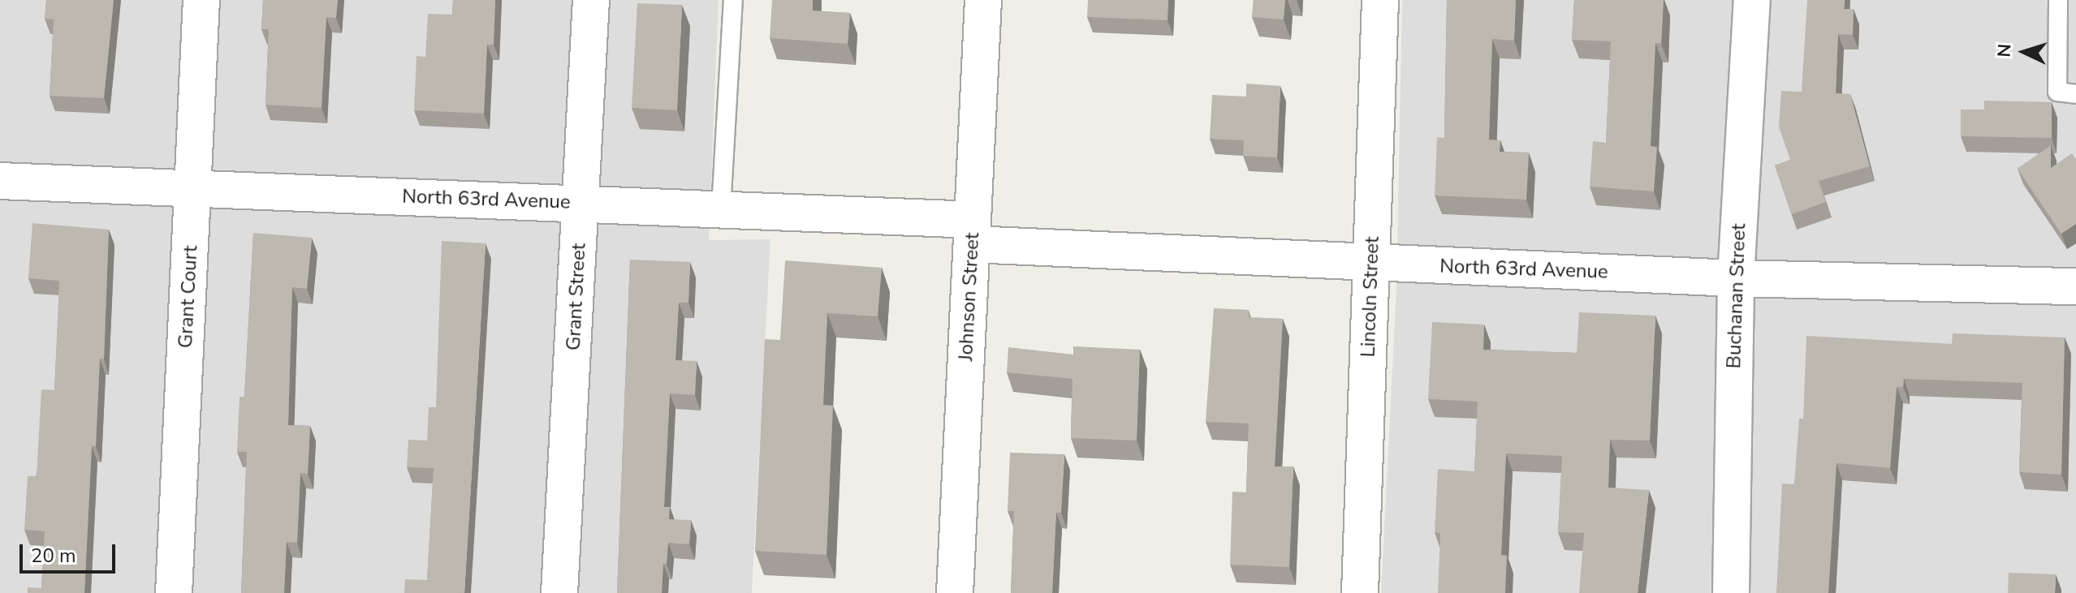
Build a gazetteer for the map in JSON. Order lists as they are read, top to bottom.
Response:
{
  "streets": {
    "street": [
      "North 63rd Avenue",
      "Buchanan Street",
      "Grant Court",
      "Grant Street",
      "Johnson Street",
      "Lincoln Street"
    ]
  },
  "crossings": [
    ["North 63rd Avenue", "Buchanan Street"],
    ["North 63rd Avenue", "Grant Court"],
    ["North 63rd Avenue", "Grant Street"],
    ["North 63rd Avenue", "Johnson Street"],
    ["North 63rd Avenue", "Lincoln Street"]
  ],
  "scale_bar": "20 m",
  "north": "left"
}
